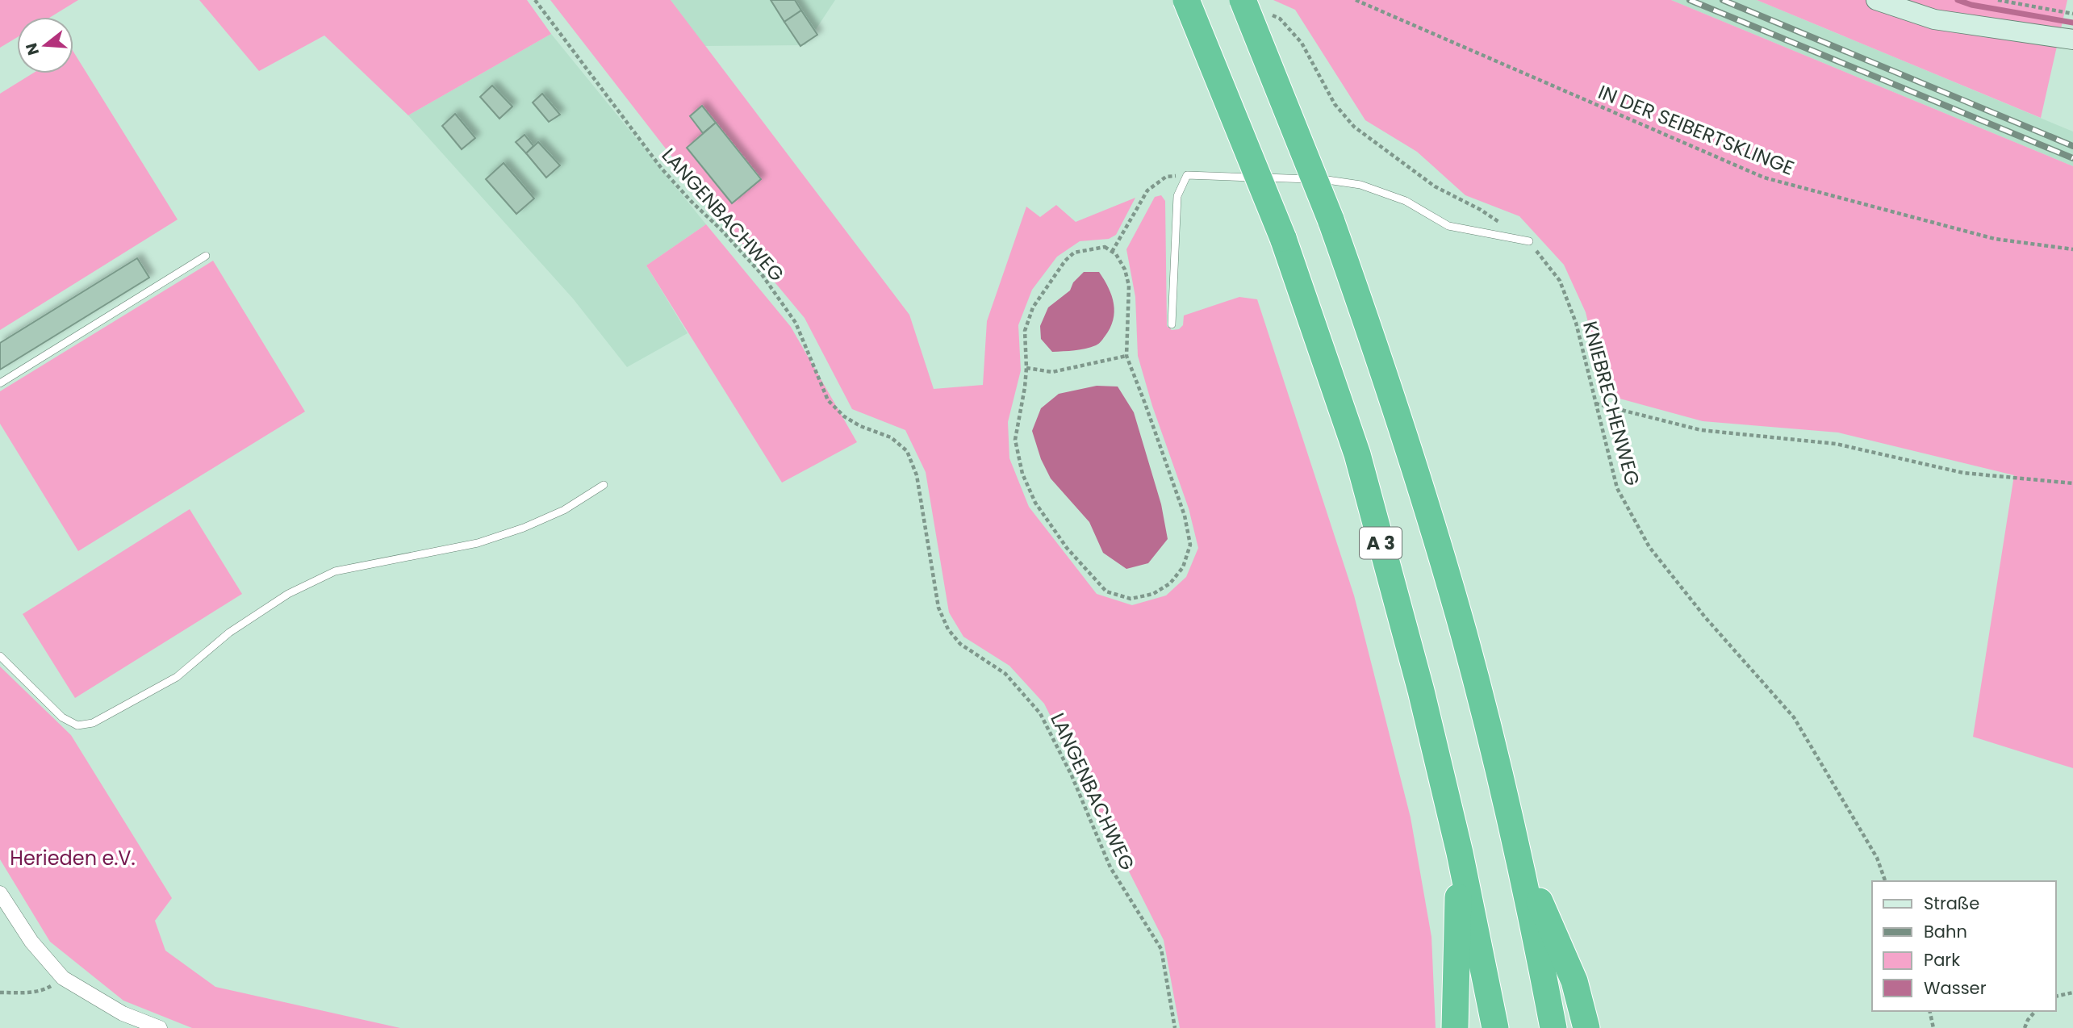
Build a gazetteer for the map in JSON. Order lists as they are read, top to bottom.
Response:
{
  "streets": {
    "highway": ["A 3"],
    "path": ["IN DER SEIBERTSKLINGE", "LANGENBACHWEG", "KNIEBRECHENWEG"]
  },
  "parks": ["Herieden e.V."],
  "legend": [
    "Straße",
    "Bahn",
    "Park",
    "Wasser"
  ],
  "north": "left"
}
